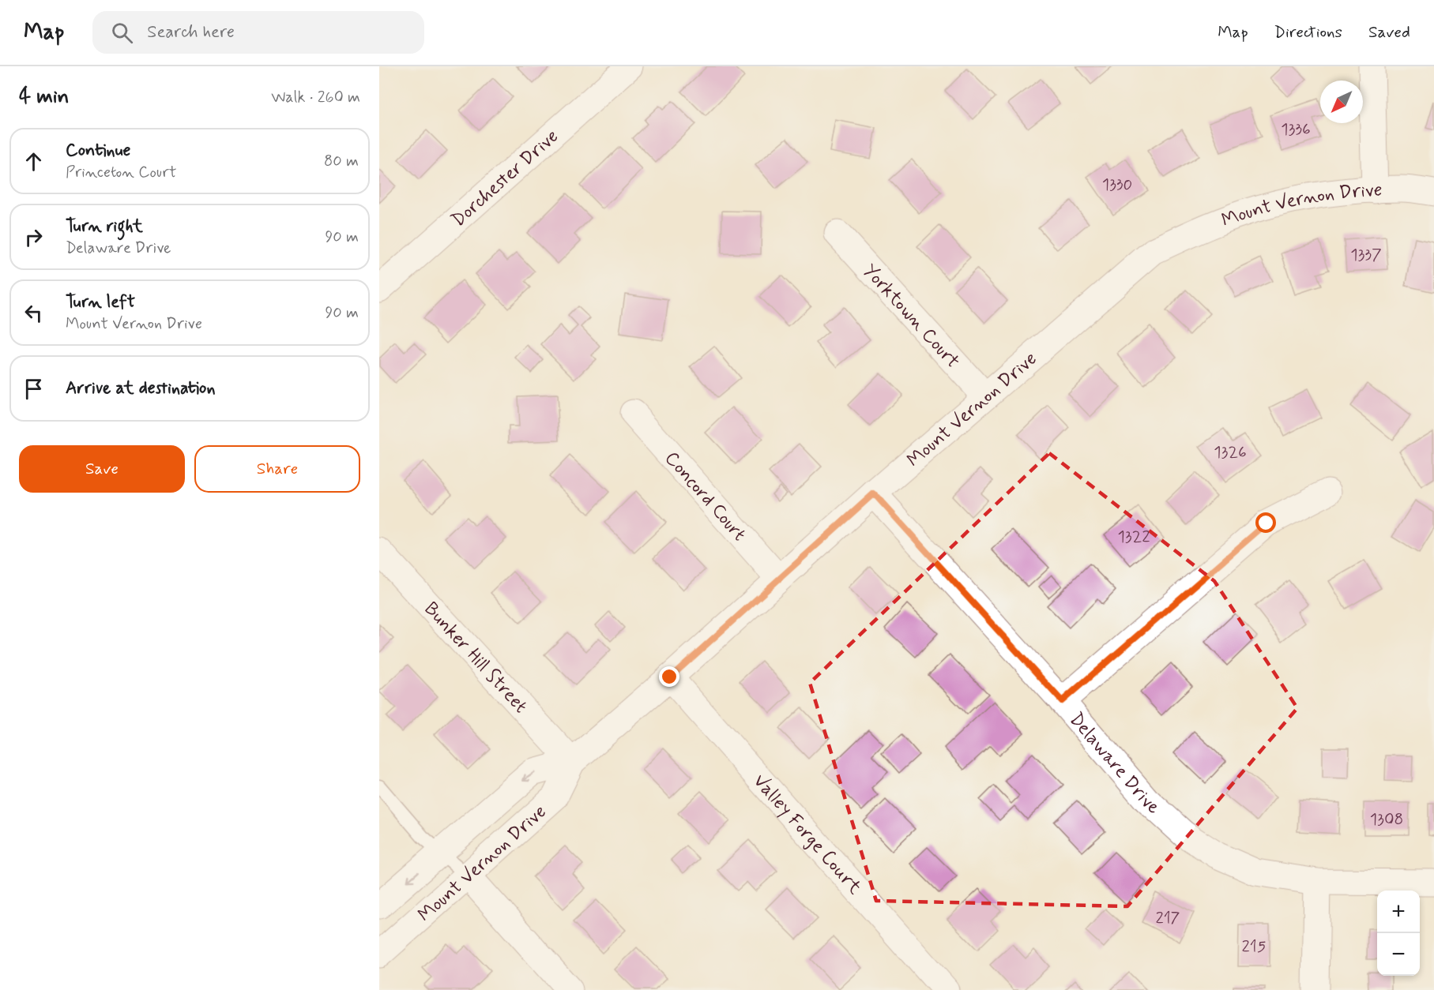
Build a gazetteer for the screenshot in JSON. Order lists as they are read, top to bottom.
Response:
{
  "streets": {
    "street": [
      "Dorchester Drive",
      "Mount Vernon Drive",
      "Yorktown Court",
      "Concord Court",
      "Bunker Hill Street",
      "Delaware Drive",
      "Valley Forge Court"
    ]
  },
  "crossings": [
    ["Mount Vernon Drive", "Yorktown Court"],
    ["Mount Vernon Drive", "Concord Court"],
    ["Mount Vernon Drive", "Bunker Hill Street"],
    ["Mount Vernon Drive", "Delaware Drive"],
    ["Mount Vernon Drive", "Valley Forge Court"]
  ],
  "house_numbers": [
    "1336",
    "1330",
    "1337",
    "1326",
    "1322",
    "1308",
    "217",
    "215"
  ],
  "north": "bottom left",
  "page": {
    "header": "Map",
    "search": "Search here",
    "nav": ["Map", "Directions", "Saved"],
    "heading": ["4 min", "Walk · 260 m"],
    "list": [
      ["Continue", "Princeton Court", "80 m"],
      ["Turn right", "Delaware Drive", "90 m"],
      ["Turn left", "Mount Vernon Drive", "90 m"],
      "Arrive at destination"
    ],
    "buttons": ["Save", "Share"],
    "map_buttons": ["+", "−"]
  }
}
